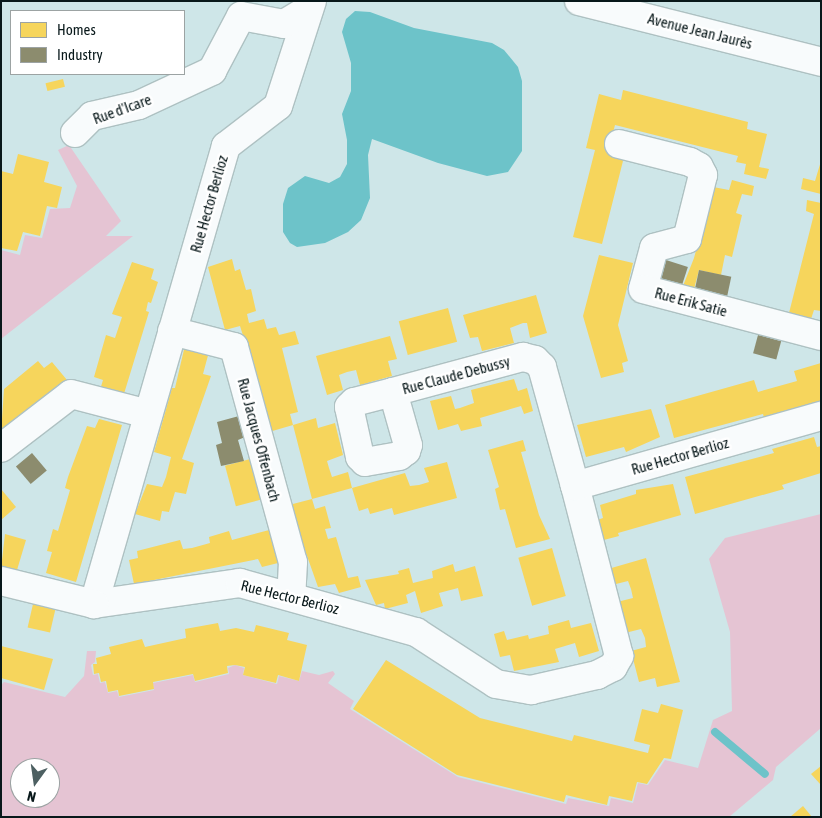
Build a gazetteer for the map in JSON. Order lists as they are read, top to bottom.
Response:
{
  "streets": {
    "street": [
      "Avenue Jean Jaurès",
      "Rue d'Icare",
      "Rue Hector Berlioz",
      "Rue Erik Satie",
      "Rue Claude Debussy",
      "Rue Jacques Offenbach"
    ]
  },
  "crossings": [
    ["Rue d'Icare", "Rue Hector Berlioz"],
    ["Rue Hector Berlioz", "Rue Claude Debussy"],
    ["Rue Hector Berlioz", "Rue Jacques Offenbach"]
  ],
  "legend": ["Homes", "Industry"],
  "north": "bottom"
}
